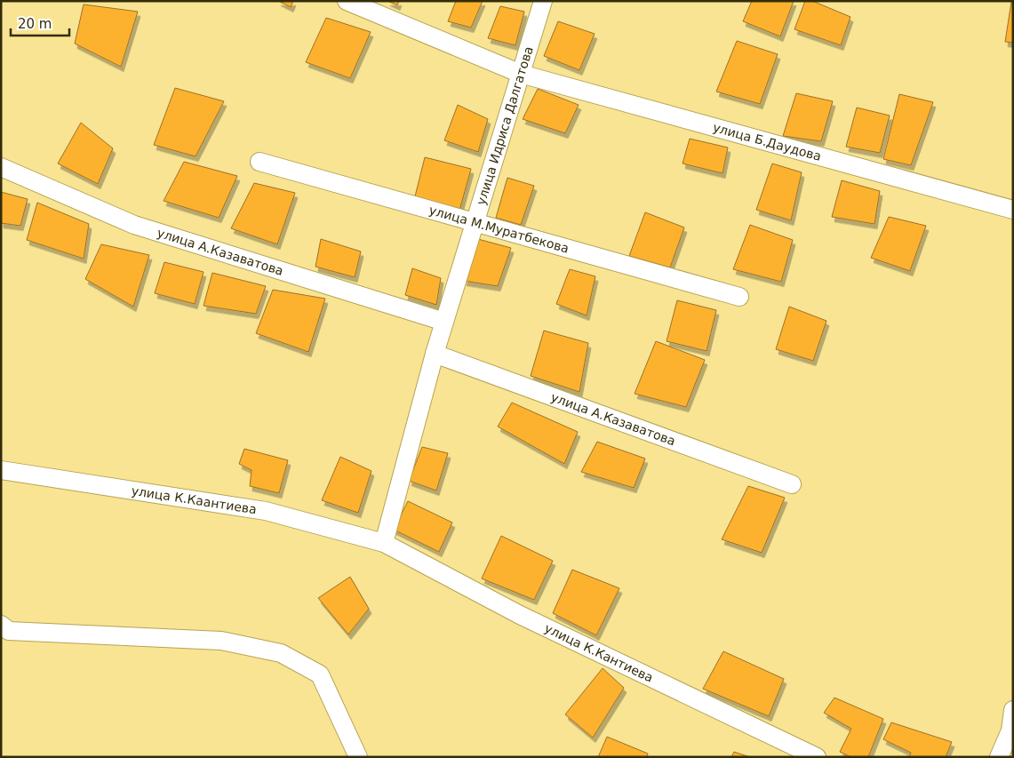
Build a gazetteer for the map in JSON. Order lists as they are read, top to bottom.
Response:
{
  "streets": {
    "street": [
      "улица Идриса Далгатова",
      "улица Б.Даудова",
      "улица М.Муратбекова",
      "улица А.Казаватова",
      "улица К.Каантиева",
      "улица К.Кантиева"
    ]
  },
  "crossings": [
    ["улица Идриса Далгатова", "улица Б.Даудова"],
    ["улица Идриса Далгатова", "улица М.Муратбекова"],
    ["улица Идриса Далгатова", "улица А.Казаватова"],
    ["улица Идриса Далгатова", "улица К.Каантиева"],
    ["улица Идриса Далгатова", "улица К.Кантиева"],
    ["улица К.Каантиева", "улица К.Кантиева"]
  ],
  "scale_bar": "20 m"
}
